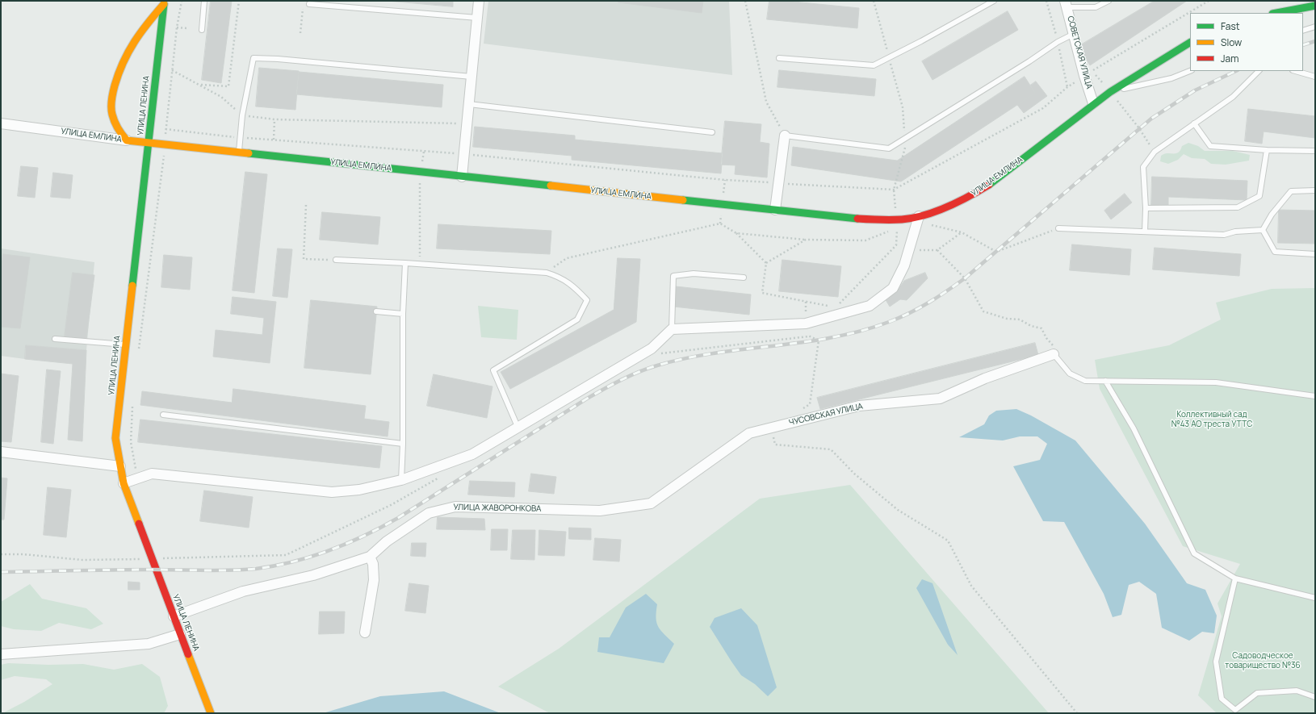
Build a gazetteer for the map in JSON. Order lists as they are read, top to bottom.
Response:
{
  "streets": {
    "street": [
      "СОВЕТСКАЯ УЛИЦА",
      "УЛИЦА ЛЕНИНА",
      "УЛИЦА ЕМЛИНА",
      "ЧУСОВСКАЯ УЛИЦА",
      "УЛИЦА ЖАВОРОНКОВА"
    ]
  },
  "crossings": [
    ["СОВЕТСКАЯ УЛИЦА", "УЛИЦА ЕМЛИНА"],
    ["УЛИЦА ЛЕНИНА", "УЛИЦА ЕМЛИНА"],
    ["УЛИЦА ЛЕНИНА", "УЛИЦА ЖАВОРОНКОВА"],
    ["ЧУСОВСКАЯ УЛИЦА", "УЛИЦА ЖАВОРОНКОВА"]
  ],
  "parks": ["Коллективный сад №43 АО треста УТТС", "Садоводческое товарищество №36"],
  "legend": ["Fast", "Slow", "Jam"]
}
